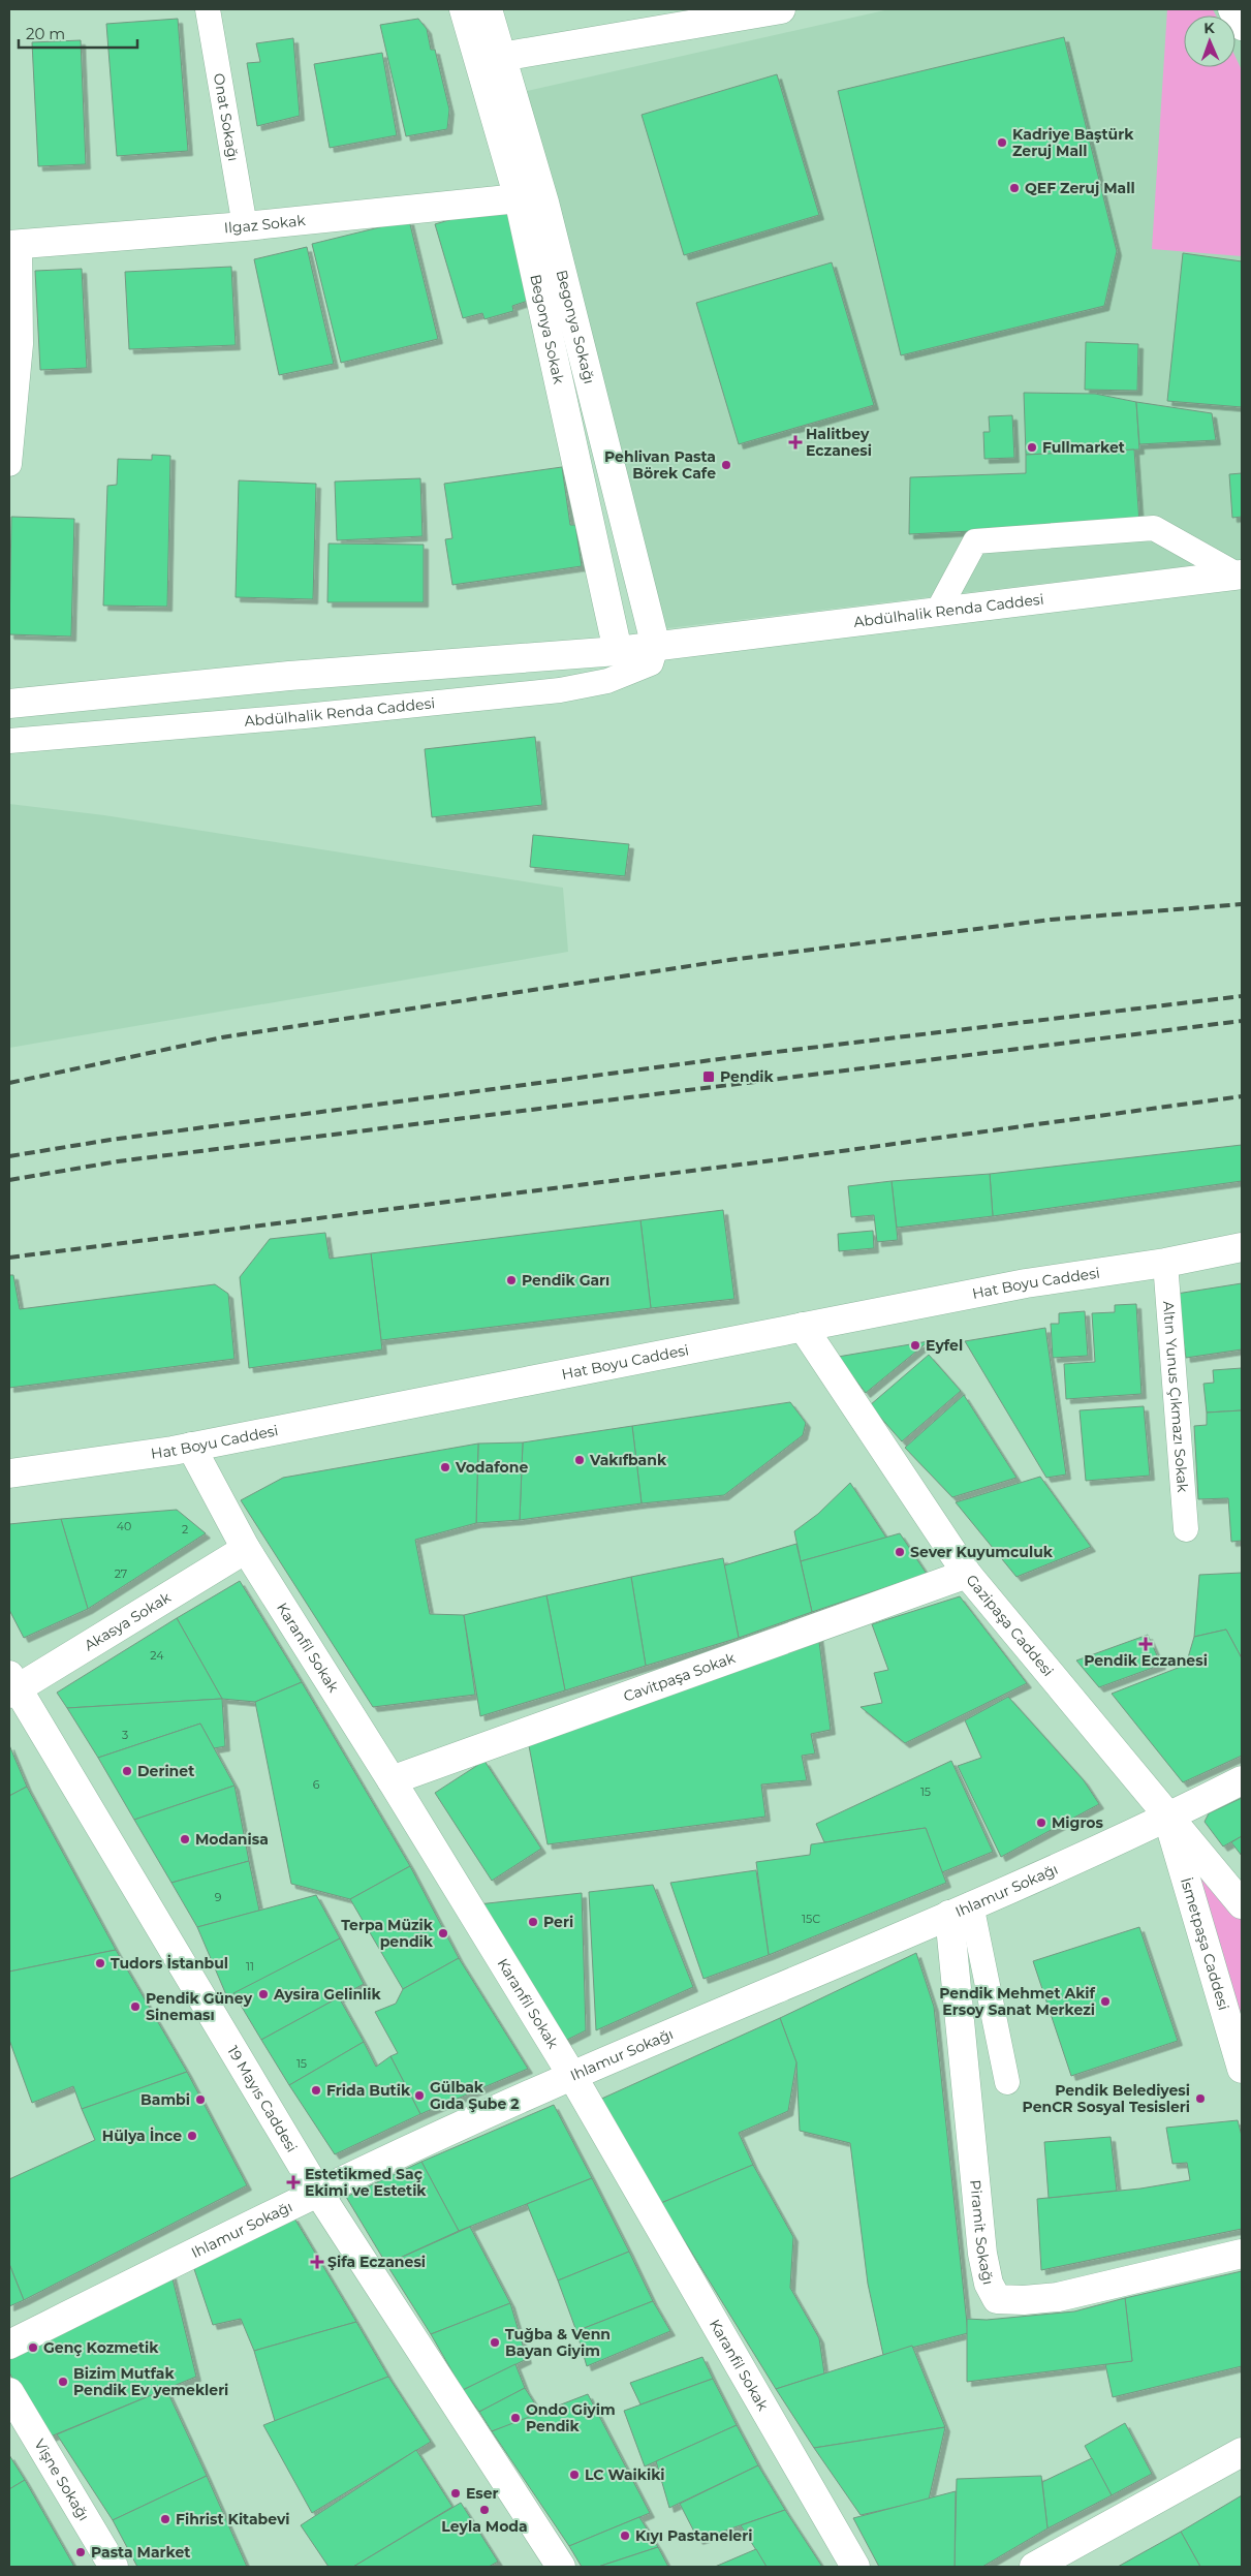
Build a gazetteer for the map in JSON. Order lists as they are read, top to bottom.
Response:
{
  "streets": {
    "street": [
      "Ilgaz Sokak",
      "Begonya Sokağı",
      "Begonya Sokak",
      "Abdülhalik Renda Caddesi",
      "Hat Boyu Caddesi",
      "Akasya Sokak",
      "Gazipaşa Caddesi",
      "Karanfil Sokak",
      "Cavitpaşa Sokak",
      "Ihlamur Sokağı",
      "İsmetpaşa Caddesi",
      "19 Mayıs Caddesi",
      "Piramit Sokağı",
      "Vişne Sokağı"
    ],
    "lane": ["Onat Sokağı", "Altın Yunus Çıkmazı Sokak"]
  },
  "crossings": [
    ["Onat Sokağı", "Ilgaz Sokak"],
    ["Ilgaz Sokak", "Begonya Sokak"],
    ["Begonya Sokağı", "Abdülhalik Renda Caddesi"],
    ["Begonya Sokak", "Abdülhalik Renda Caddesi"],
    ["Hat Boyu Caddesi", "Altın Yunus Çıkmazı Sokak"],
    ["Hat Boyu Caddesi", "Gazipaşa Caddesi"],
    ["Hat Boyu Caddesi", "Karanfil Sokak"],
    ["Akasya Sokak", "Karanfil Sokak"],
    ["Akasya Sokak", "19 Mayıs Caddesi"],
    ["Gazipaşa Caddesi", "Cavitpaşa Sokak"],
    ["Gazipaşa Caddesi", "Ihlamur Sokağı"],
    ["Gazipaşa Caddesi", "İsmetpaşa Caddesi"],
    ["Karanfil Sokak", "Cavitpaşa Sokak"],
    ["Karanfil Sokak", "Ihlamur Sokağı"],
    ["Ihlamur Sokağı", "İsmetpaşa Caddesi"],
    ["Ihlamur Sokağı", "19 Mayıs Caddesi"],
    ["Ihlamur Sokağı", "Piramit Sokağı"]
  ],
  "places": {
    "other": [
      "Kadriye Baştürk Zeruj Mall",
      "QEF Zeruj Mall",
      "Fullmarket",
      "Pehlivan Pasta Börek Cafe",
      "Pendik Garı",
      "Eyfel",
      "Vakıfbank",
      "Vodafone",
      "Sever Kuyumculuk",
      "Derinet",
      "Migros",
      "Modanisa",
      "Peri",
      "Terpa Müzik pendik",
      "Tudors İstanbul",
      "Aysira Gelinlik",
      "Pendik Mehmet Akif Ersoy Sanat Merkezi",
      "Pendik Güney Sineması",
      "Frida Butik",
      "Gülbak Gıda Şube 2",
      "Pendik Belediyesi PenCR Sosyal Tesisleri",
      "Bambi",
      "Hülya İnce",
      "Tuğba & Venn Bayan Giyim",
      "Genç Kozmetik",
      "Bizim Mutfak Pendik Ev yemekleri",
      "Ondo Giyim Pendik",
      "LC Waikiki",
      "Eser",
      "Leyla Moda",
      "Fihrist Kitabevi",
      "Kıyı Pastaneleri",
      "Pasta Market"
    ],
    "health": [
      "Halitbey Eczanesi",
      "Pendik Eczanesi",
      "Estetikmed Saç Ekimi ve Estetik",
      "Şifa Eczanesi"
    ],
    "transit": ["Pendik"]
  },
  "house_numbers": [
    "40",
    "2",
    "27",
    "24",
    "3",
    "6",
    "15",
    "9",
    "15C",
    "11",
    "15"
  ],
  "scale_bar": "20 m",
  "north": "top"
}
